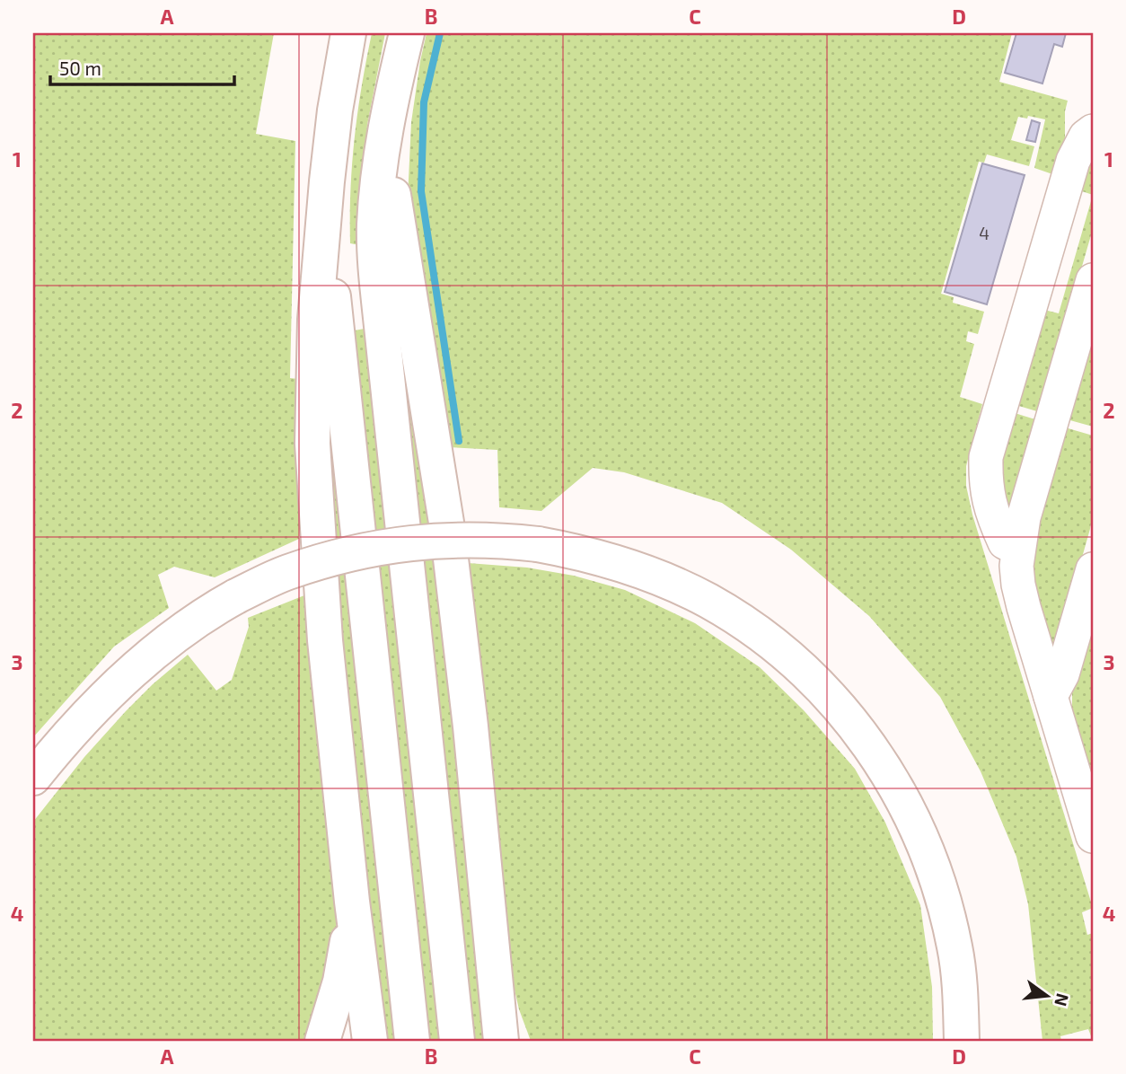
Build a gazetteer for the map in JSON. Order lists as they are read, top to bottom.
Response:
{
  "house_numbers": ["4"],
  "scale_bar": "50 m",
  "north": "right",
  "grid": {
    "columns": [
      "A",
      "B",
      "C",
      "D"
    ],
    "rows": [
      "1",
      "2",
      "3",
      "4"
    ]
  }
}
